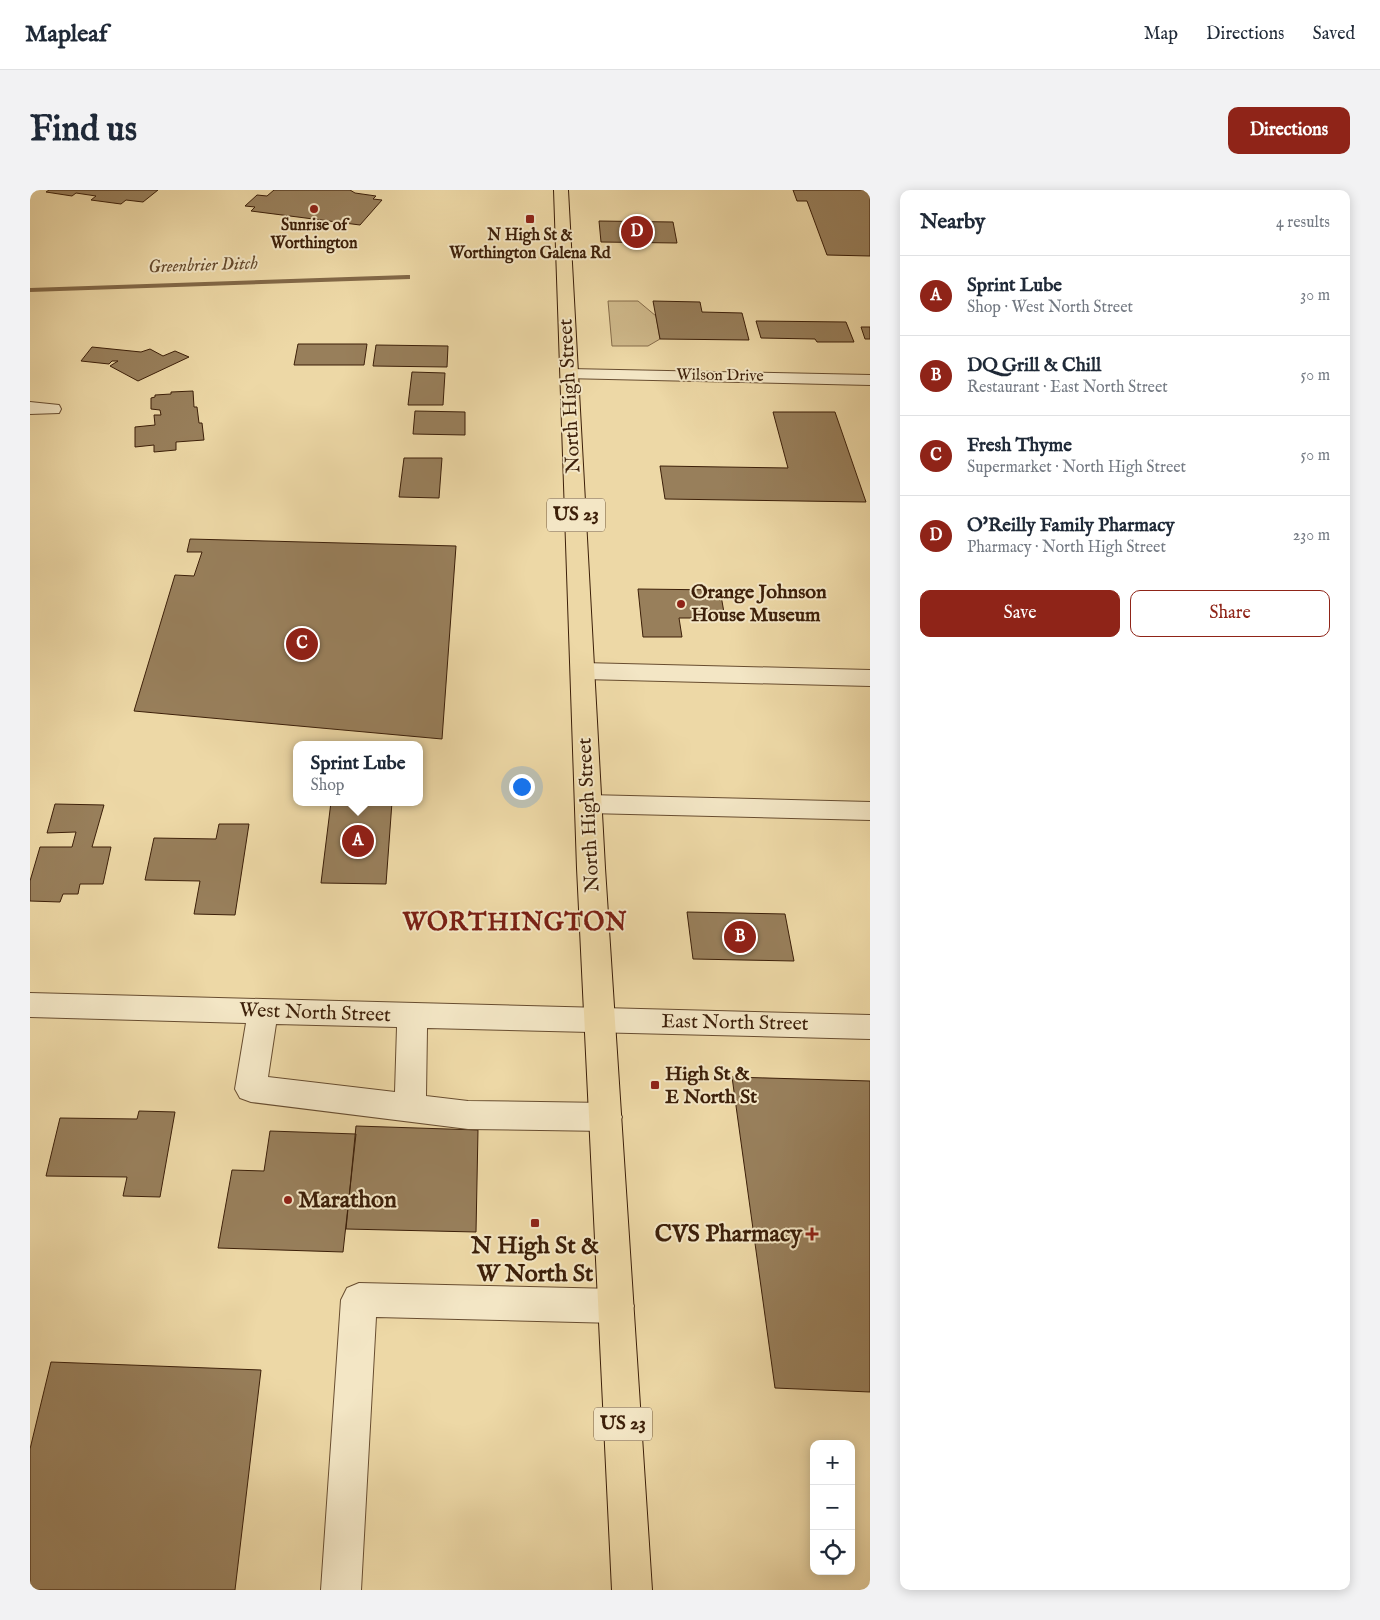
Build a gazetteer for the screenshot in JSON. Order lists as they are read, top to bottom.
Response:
{
  "streets": {
    "main road": ["North High Street", "US 23"],
    "street": ["Wilson Drive", "West North Street", "East North Street"]
  },
  "crossings": [
    ["Wilson Drive", "North High Street"],
    ["North High Street", "West North Street"],
    ["North High Street", "East North Street"],
    ["West North Street", "East North Street"]
  ],
  "districts": ["WORTHINGTON"],
  "water": ["Greenbrier Ditch"],
  "places": {
    "other": ["Sunrise of Worthington", "Orange Johnson House Museum", "Marathon"],
    "transit": ["N High St & Worthington Galena Rd", "High St & E North St", "N High St & W North St"],
    "health": ["CVS Pharmacy"]
  },
  "page": {
    "header": "Mapleaf",
    "nav": ["Map", "Directions", "Saved"],
    "buttons": [
      "Directions",
      ["Save", "Share"]
    ],
    "title": "Find us",
    "heading": ["Nearby", "4 results"],
    "pins": [
      "D",
      "C",
      "A",
      "B"
    ],
    "list": [
      {
        "mark": "A",
        "name": "Sprint Lube",
        "note": "Shop · West North Street",
        "value": "30 m"
      },
      {
        "mark": "B",
        "name": "DQ Grill & Chill",
        "note": "Restaurant · East North Street",
        "value": "50 m"
      },
      {
        "mark": "C",
        "name": "Fresh Thyme",
        "note": "Supermarket · North High Street",
        "value": "50 m"
      },
      {
        "mark": "D",
        "name": "O'Reilly Family Pharmacy",
        "note": "Pharmacy · North High Street",
        "value": "230 m"
      }
    ],
    "popup": ["Sprint Lube", "Shop"],
    "map_buttons": ["+", "−"]
  }
}
